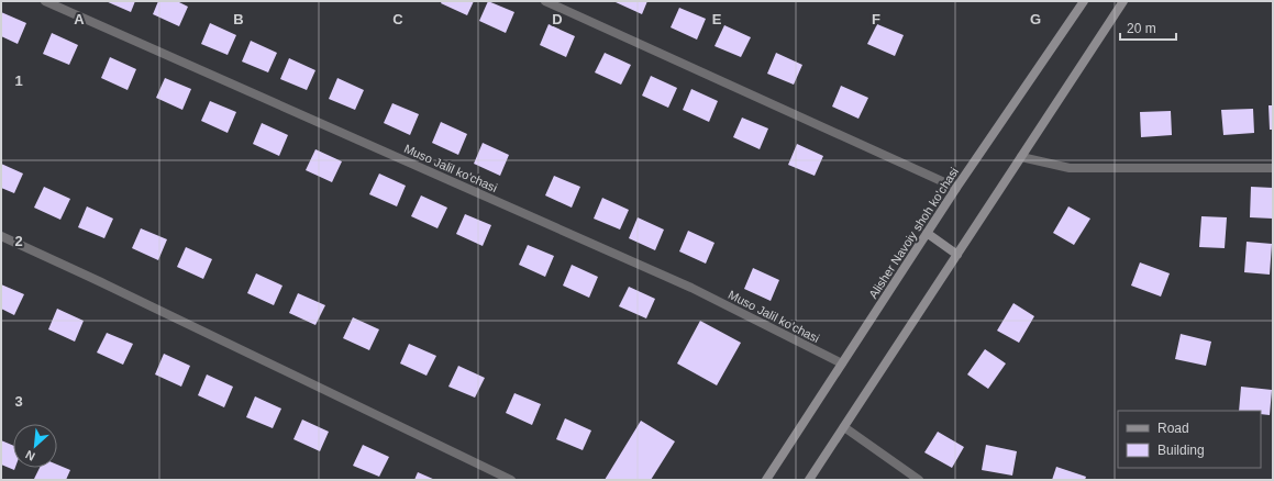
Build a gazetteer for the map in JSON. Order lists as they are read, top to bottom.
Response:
{
  "streets": {
    "main road": ["Alisher Navoiy shoh ko'chasi"],
    "street": ["Muso Jalil ko'chasi"]
  },
  "crossings": [
    ["Muso Jalil ko'chasi", "Alisher Navoiy shoh ko'chasi"]
  ],
  "legend": ["Road", "Building"],
  "scale_bar": "20 m",
  "north": "bottom left",
  "grid": {
    "columns": [
      "A",
      "B",
      "C",
      "D",
      "E",
      "F",
      "G"
    ],
    "rows": ["1", "2", "3"]
  }
}
